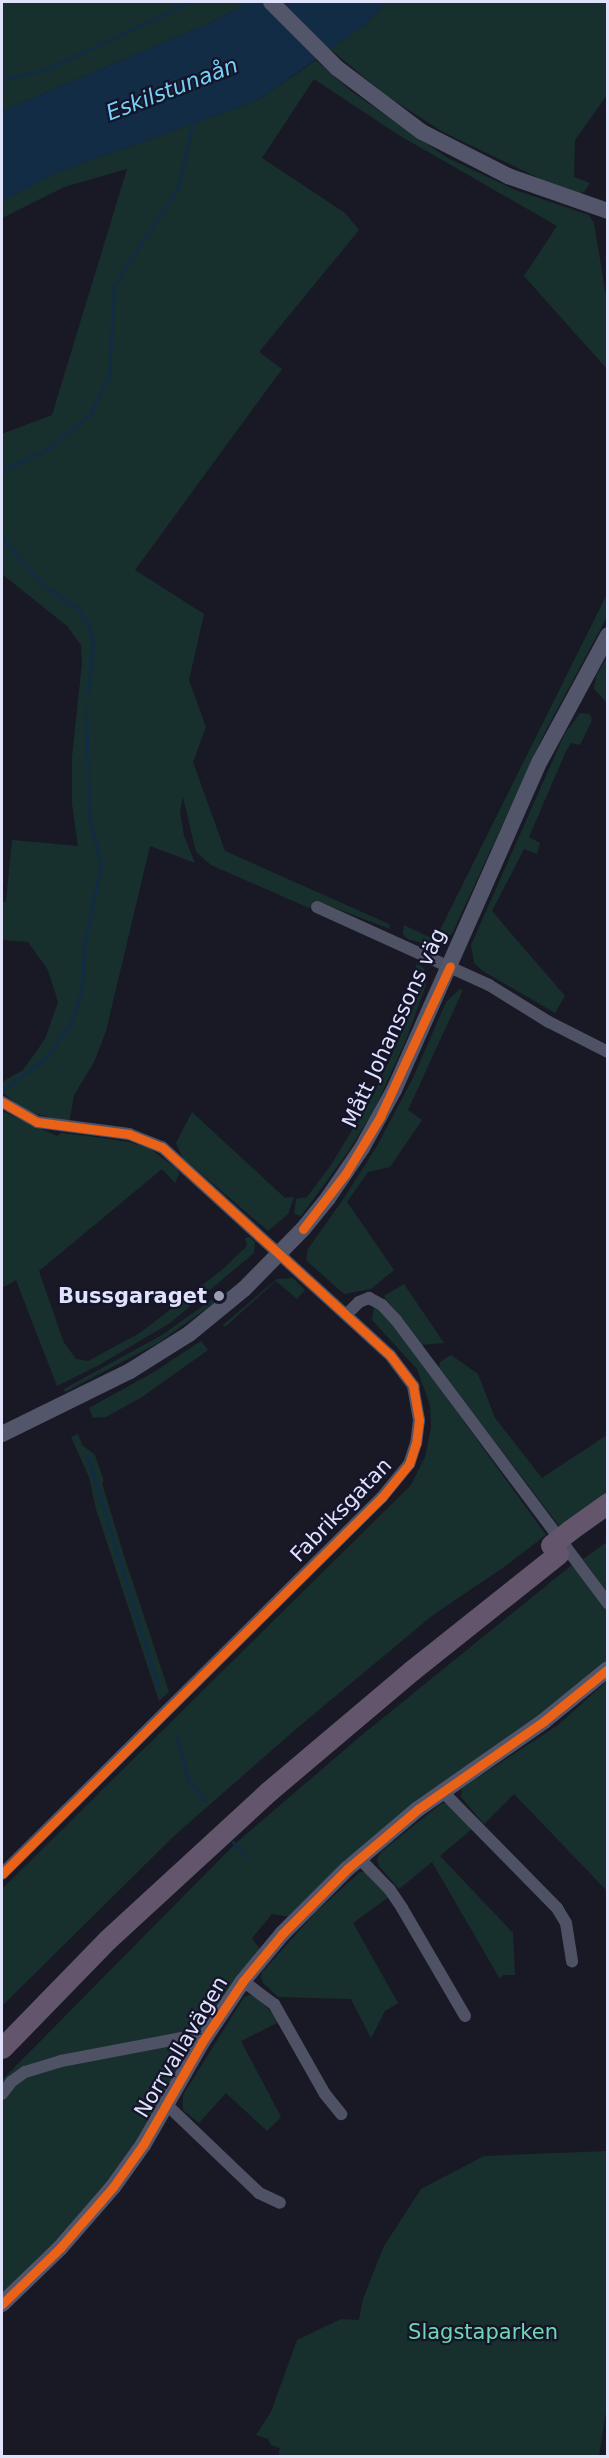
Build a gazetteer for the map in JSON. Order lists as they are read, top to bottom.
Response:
{
  "streets": {
    "street": ["Mått Johanssons väg", "Fabriksgatan", "Norrvallavägen"]
  },
  "crossings": [
    ["Mått Johanssons väg", "Fabriksgatan"]
  ],
  "water": ["Eskilstunaån"],
  "parks": ["Slagstaparken"],
  "places": ["Bussgaraget"]
}
